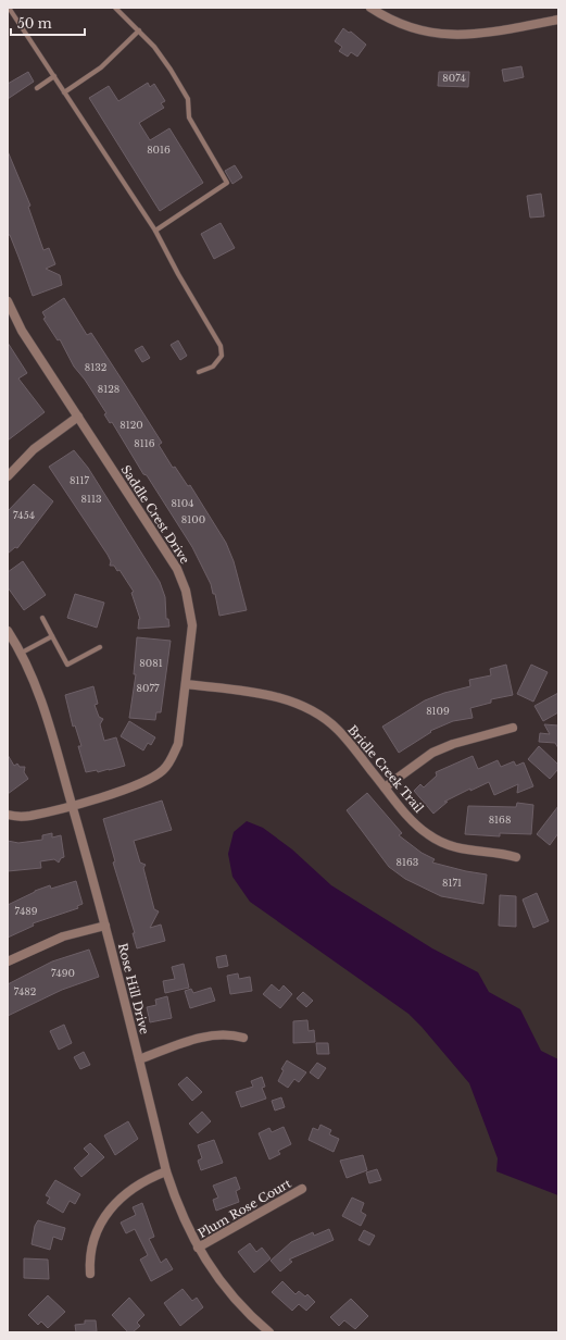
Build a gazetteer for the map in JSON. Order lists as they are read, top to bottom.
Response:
{
  "streets": {
    "street": [
      "Saddle Crest Drive",
      "Bridle Creek Trail",
      "Rose Hill Drive",
      "Plum Rose Court"
    ]
  },
  "crossings": [
    ["Saddle Crest Drive", "Bridle Creek Trail"],
    ["Saddle Crest Drive", "Rose Hill Drive"],
    ["Rose Hill Drive", "Plum Rose Court"]
  ],
  "house_numbers": [
    "8074",
    "8016",
    "8132",
    "8128",
    "8120",
    "8116",
    "8117",
    "8113",
    "8104",
    "7454",
    "8100",
    "8081",
    "8077",
    "8109",
    "8168",
    "8163",
    "8171",
    "7489",
    "7490",
    "7482"
  ],
  "scale_bar": "50 m"
}
